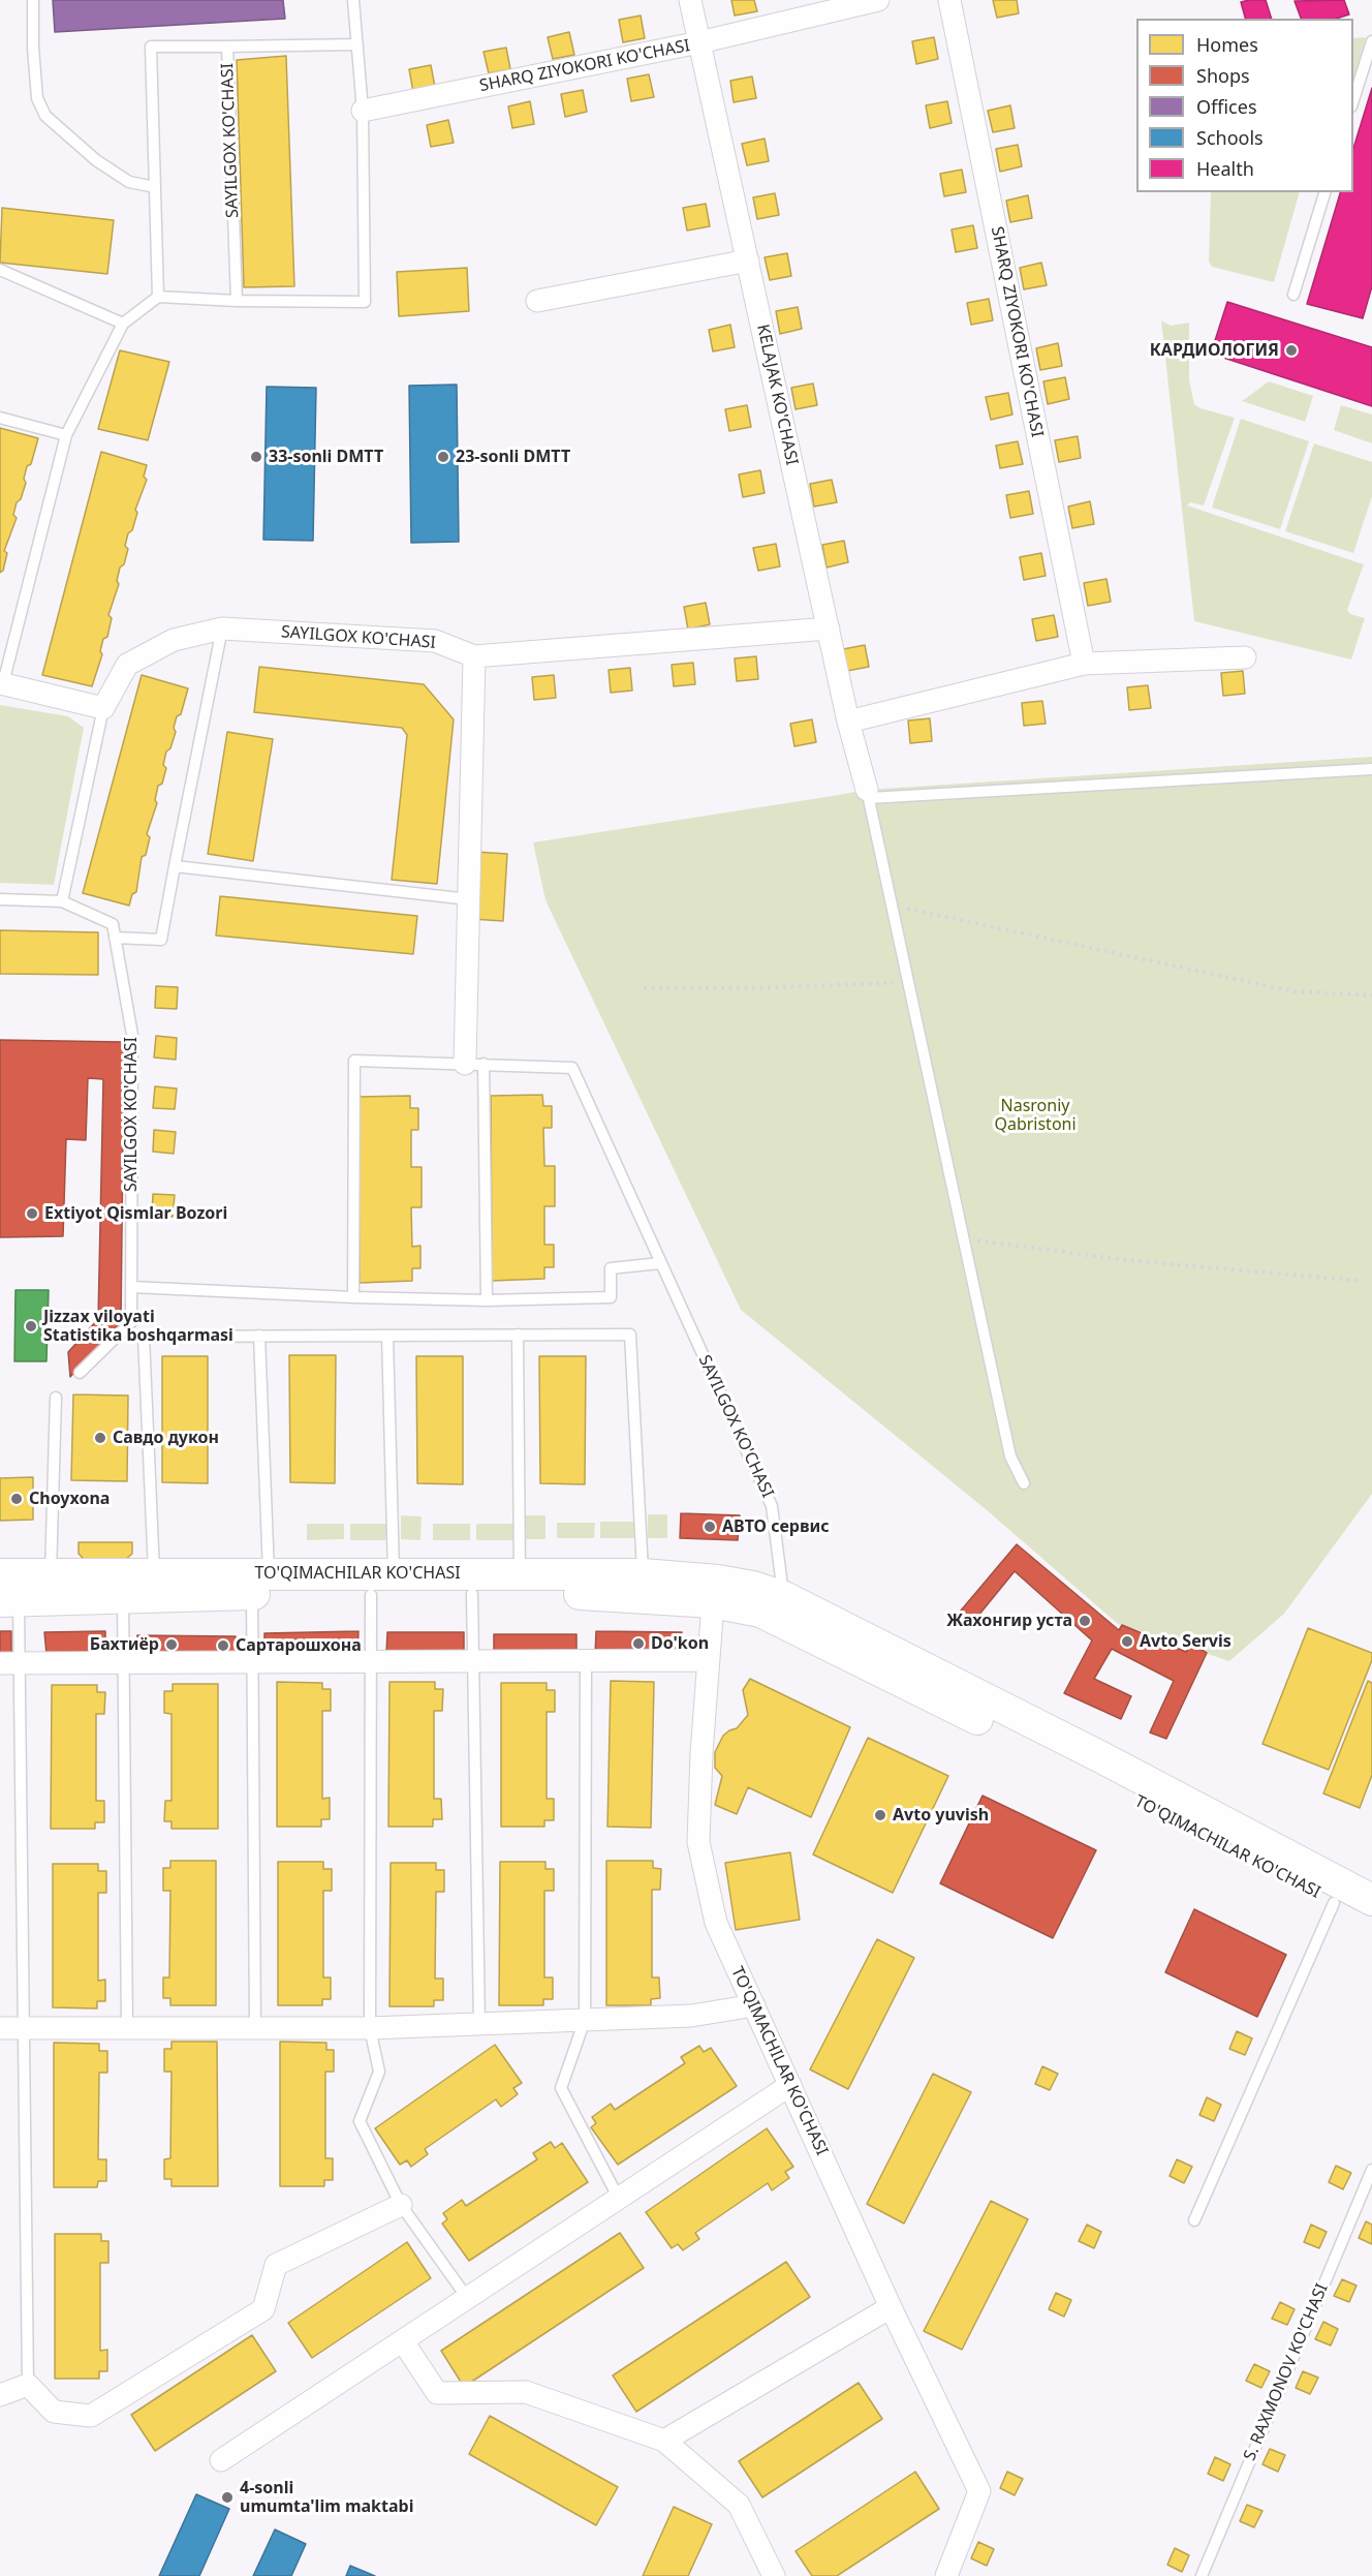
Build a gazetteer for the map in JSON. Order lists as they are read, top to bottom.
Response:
{
  "streets": {
    "main road": ["TO'QIMACHILAR KO'CHASI"],
    "street": ["SHARQ ZIYOKORI KO'CHASI", "SAYILGOX KO'CHASI", "KELAJAK KO'CHASI"],
    "lane": ["S. RAXMONOV KO'CHASI"]
  },
  "crossings": [
    ["SHARQ ZIYOKORI KO'CHASI", "KELAJAK KO'CHASI"],
    ["SAYILGOX KO'CHASI", "KELAJAK KO'CHASI"],
    ["SAYILGOX KO'CHASI", "TO'QIMACHILAR KO'CHASI"]
  ],
  "parks": ["Nasroniy Qabristoni"],
  "places": [
    "КАРДИОЛОГИЯ",
    "33-sonli DMTT",
    "23-sonli DMTT",
    "Extiyot Qismlar Bozori",
    "Jizzax viloyati Statistika boshqarmasi",
    "Cавдо дукон",
    "Choyxona",
    "АВТО сервис",
    "Жахонгир уста",
    "Avto Servis",
    "Do'kon",
    "Бахтиёр",
    "Сартарошхона",
    "Avto yuvish",
    "4-sonli umumta'lim maktabi"
  ],
  "legend": [
    "Homes",
    "Shops",
    "Offices",
    "Schools",
    "Health"
  ]
}
